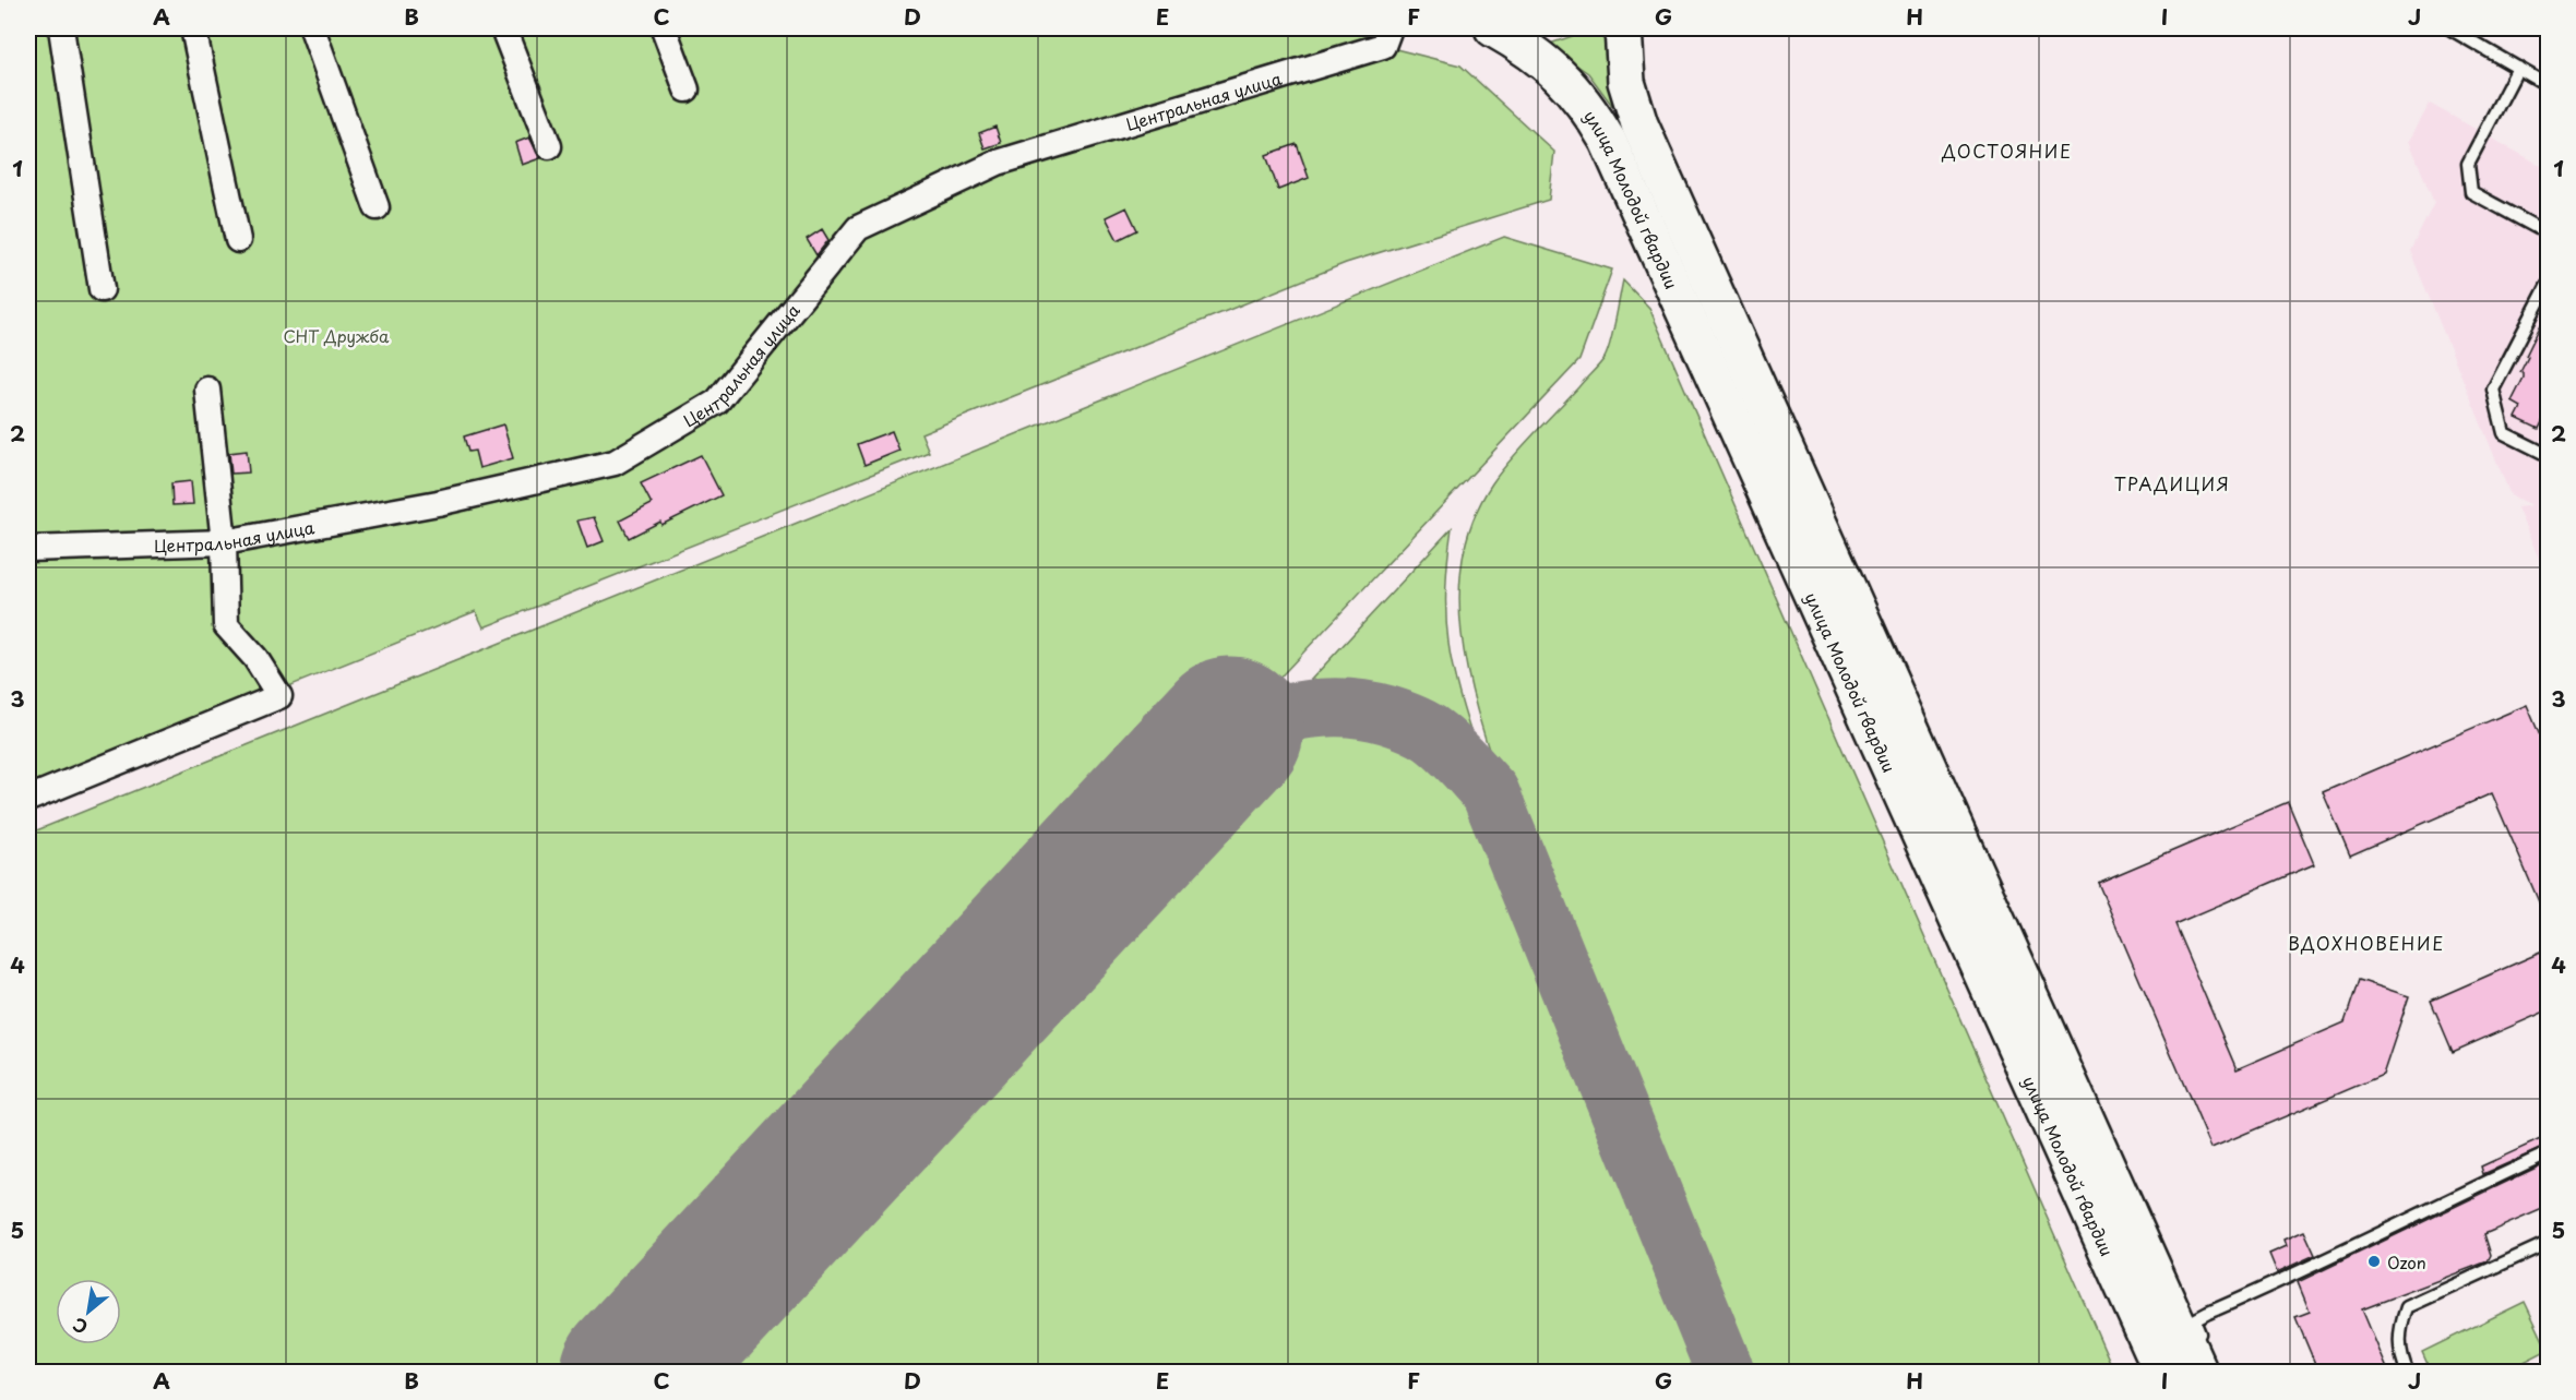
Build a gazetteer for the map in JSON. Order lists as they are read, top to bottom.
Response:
{
  "streets": {
    "main road": ["улица Молодой гвардии"],
    "street": ["Центральная улица"]
  },
  "districts": ["ДОСТОЯНИЕ", "ТРАДИЦИЯ", "ВДОХНОВЕНИЕ"],
  "parks": ["СНТ Дружба"],
  "places": ["Ozon"],
  "north": "bottom left",
  "grid": {
    "columns": [
      "A",
      "B",
      "C",
      "D",
      "E",
      "F",
      "G",
      "H",
      "I",
      "J"
    ],
    "rows": [
      "1",
      "2",
      "3",
      "4",
      "5"
    ]
  }
}
